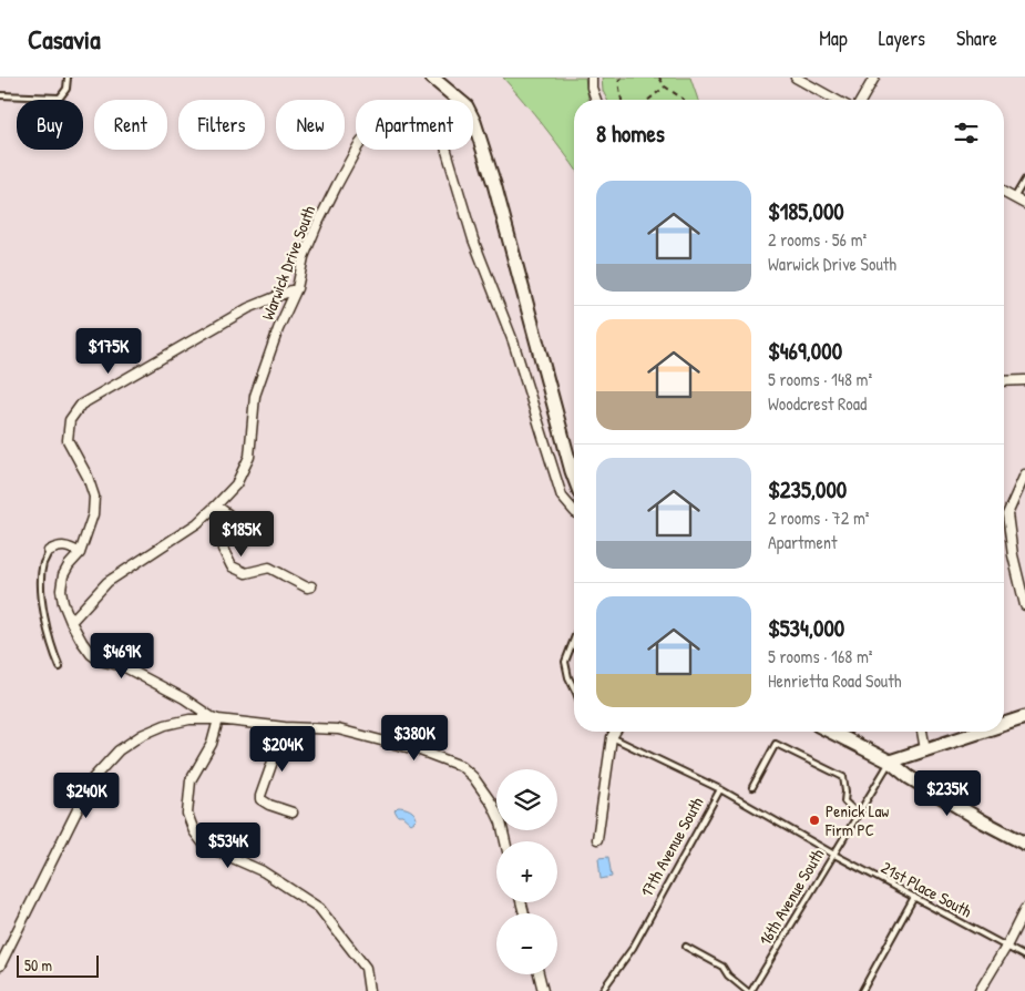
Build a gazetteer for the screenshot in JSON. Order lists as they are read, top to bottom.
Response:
{
  "streets": {
    "street": ["Warwick Drive South"],
    "lane": ["17th Avenue South", "21st Place South", "16th Avenue South"]
  },
  "crossings": [
    ["17th Avenue South", "21st Place South"],
    ["21st Place South", "16th Avenue South"]
  ],
  "places": ["Penick Law Firm PC"],
  "scale_bar": "50 m",
  "page": {
    "header": "Casavia",
    "nav": ["Map", "Layers", "Share"],
    "chip": [
      "Buy",
      "Rent",
      "Filters",
      "New",
      "Apartment"
    ],
    "heading": "8 homes",
    "list": [
      {
        "name": "$185,000",
        "note": "2 rooms · 56 m² · Warwick Drive South"
      },
      {
        "name": "$469,000",
        "note": "5 rooms · 148 m² · Woodcrest Road"
      },
      {
        "name": "$235,000",
        "note": "2 rooms · 72 m² · Apartment"
      },
      {
        "name": "$534,000",
        "note": "5 rooms · 168 m² · Henrietta Road South"
      }
    ],
    "price": [
      "$175K",
      "$185K",
      "$469K",
      "$380K",
      "$204K",
      "$235K",
      "$240K",
      "$534K"
    ],
    "map_buttons": ["+", "−"],
    "scale": "50 m"
  }
}
